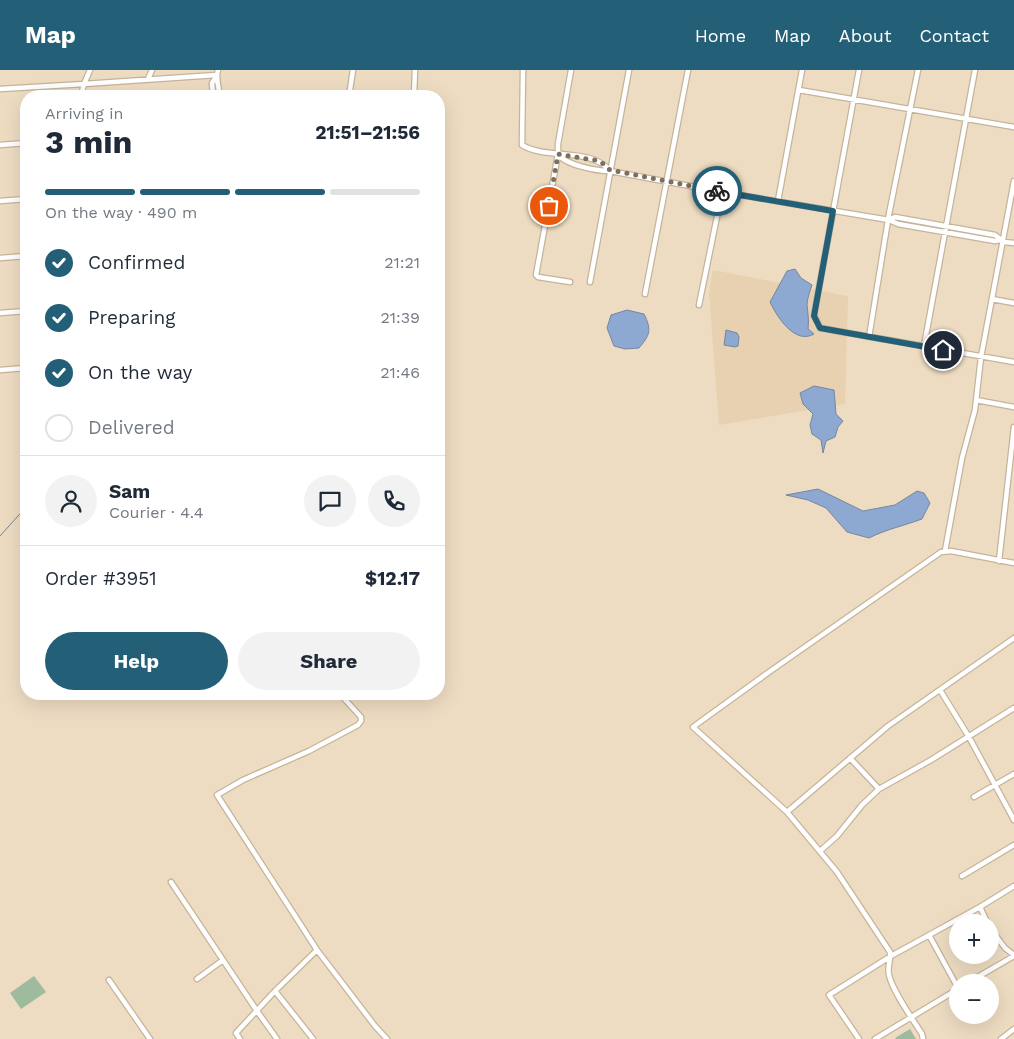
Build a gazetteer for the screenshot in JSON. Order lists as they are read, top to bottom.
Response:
{
  "page": {
    "header": "Map",
    "nav": [
      "Home",
      "Map",
      "About",
      "Contact"
    ],
    "heading": ["3 min", "Arriving in", "21:51–21:56"],
    "panel": [
      "Sam",
      "Courier · 4.4",
      "Order #3951",
      "$12.17"
    ],
    "bar": "On the way · 490 m",
    "list": [
      ["Confirmed", "21:21"],
      ["Preparing", "21:39"],
      ["On the way", "21:46"],
      "Delivered"
    ],
    "buttons": ["Help", "Share"],
    "map_buttons": ["+", "−"]
  }
}
